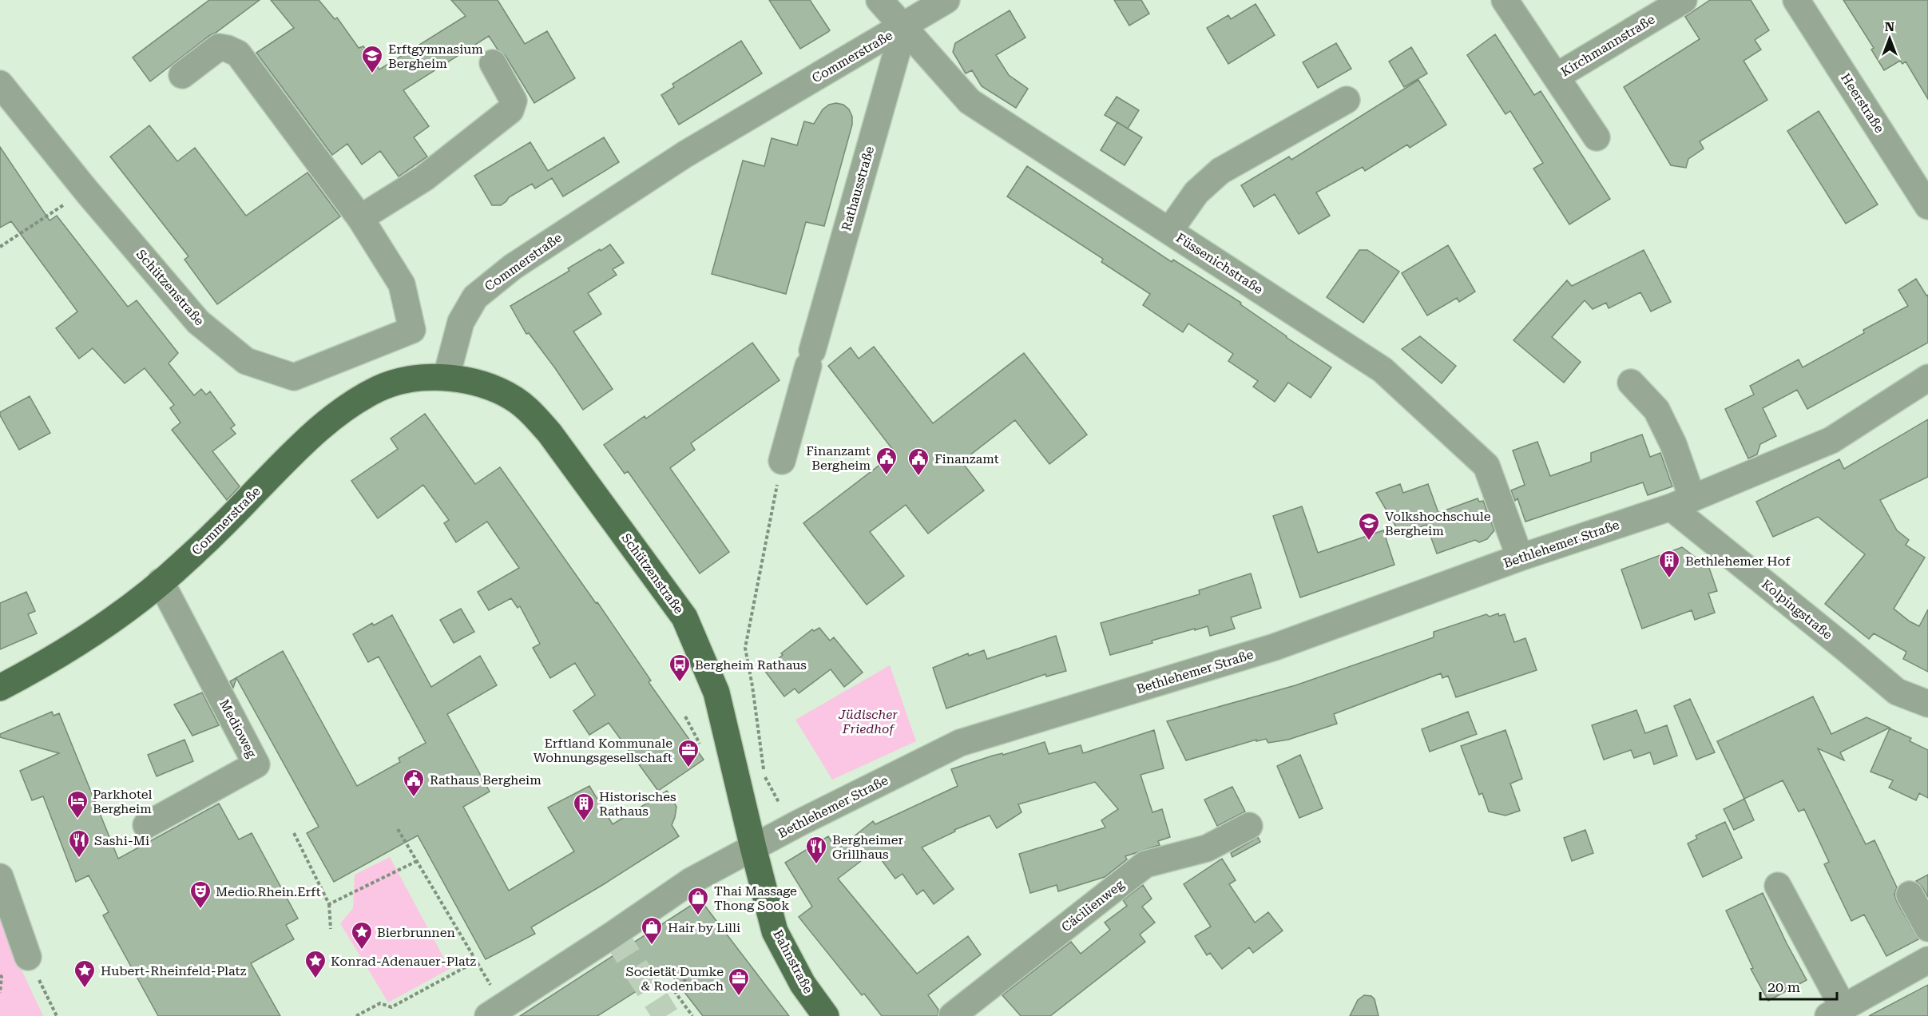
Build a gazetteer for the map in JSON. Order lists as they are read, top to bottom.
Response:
{
  "streets": {
    "main road": ["Commerstraße", "Schützenstraße", "Bahnstraße"],
    "street": [
      "Kirchmannstraße",
      "Heerstraße",
      "Rathausstraße",
      "Füssenichstraße",
      "Bethlehemer Straße",
      "Kolpingstraße",
      "Medioweg",
      "Cäcilienweg"
    ]
  },
  "crossings": [
    ["Commerstraße", "Rathausstraße"],
    ["Commerstraße", "Füssenichstraße"],
    ["Commerstraße", "Schützenstraße"],
    ["Commerstraße", "Medioweg"],
    ["Rathausstraße", "Füssenichstraße"],
    ["Füssenichstraße", "Bethlehemer Straße"],
    ["Schützenstraße", "Bethlehemer Straße"],
    ["Schützenstraße", "Bahnstraße"],
    ["Bethlehemer Straße", "Kolpingstraße"],
    ["Bethlehemer Straße", "Bahnstraße"]
  ],
  "parks": ["Jüdischer Friedhof"],
  "places": {
    "school or university": ["Erftgymnasium Bergheim", "Volkshochschule Bergheim"],
    "public building": ["Finanzamt Bergheim", "Finanzamt", "Rathaus Bergheim"],
    "building": ["Bethlehemer Hof", "Historisches Rathaus"],
    "bus stop": ["Bergheim Rathaus"],
    "office": ["Erftland Kommunale Wohnungsgesellschaft", "Societät Dumke & Rodenbach"],
    "hotel": ["Parkhotel Bergheim"],
    "restaurant": ["Sashi-Mi", "Bergheimer Grillhaus"],
    "theatre": ["Medio.Rhein.Erft"],
    "shop": ["Thai Massage Thong Sook", "Hair by Lilli"],
    "place": ["Bierbrunnen", "Konrad-Adenauer-Platz", "Hubert-Rheinfeld-Platz"]
  },
  "scale_bar": "20 m",
  "north": "top"
}
